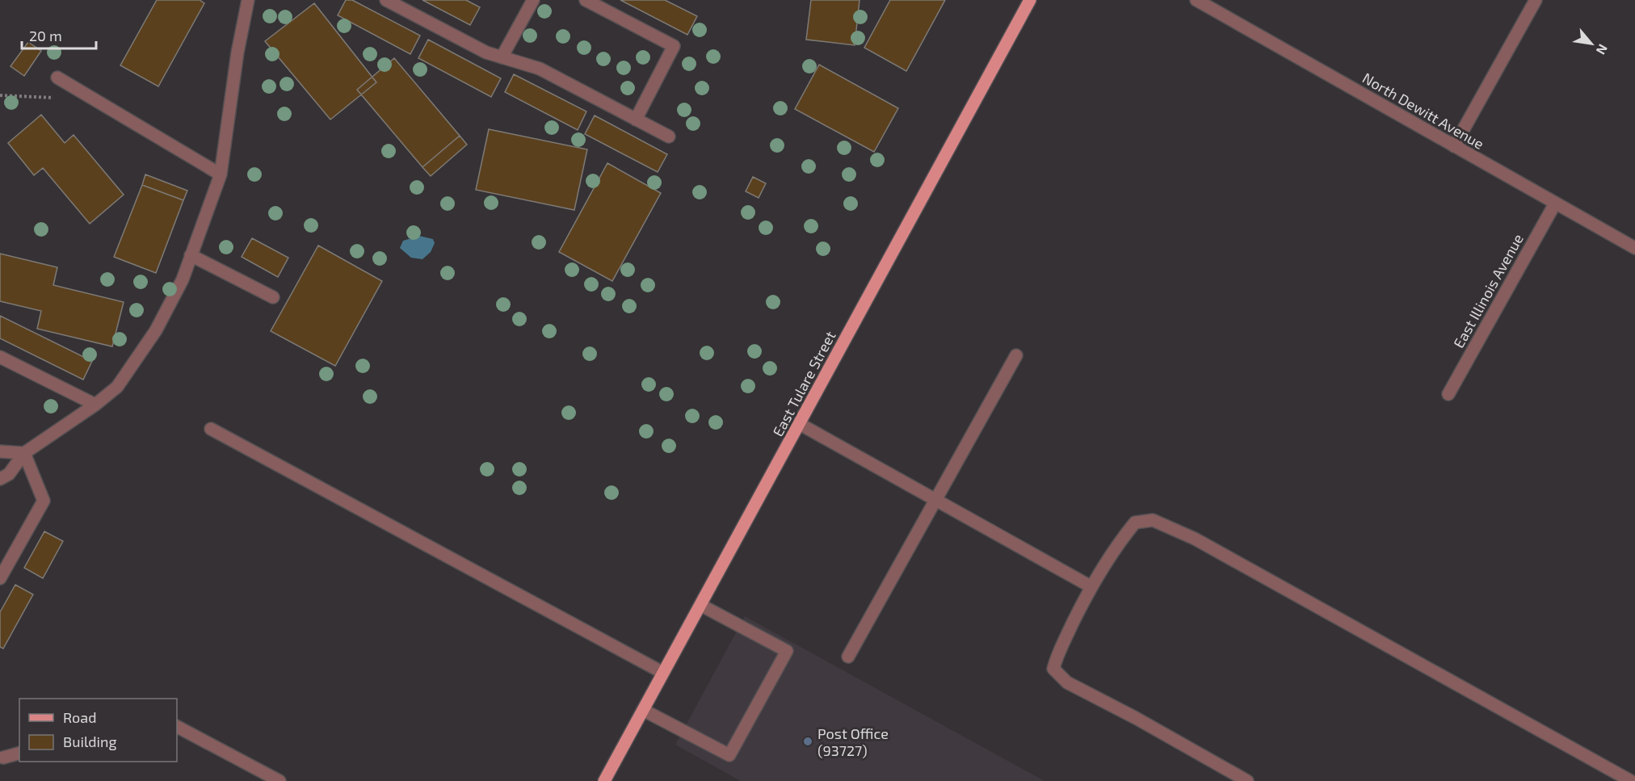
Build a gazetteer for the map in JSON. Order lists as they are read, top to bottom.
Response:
{
  "streets": {
    "main road": ["East Tulare Street"],
    "street": ["North Dewitt Avenue", "East Illinois Avenue"]
  },
  "crossings": [
    ["North Dewitt Avenue", "East Illinois Avenue"]
  ],
  "places": ["Post Office (93727)"],
  "legend": ["Road", "Building"],
  "scale_bar": "20 m",
  "north": "bottom right"
}
